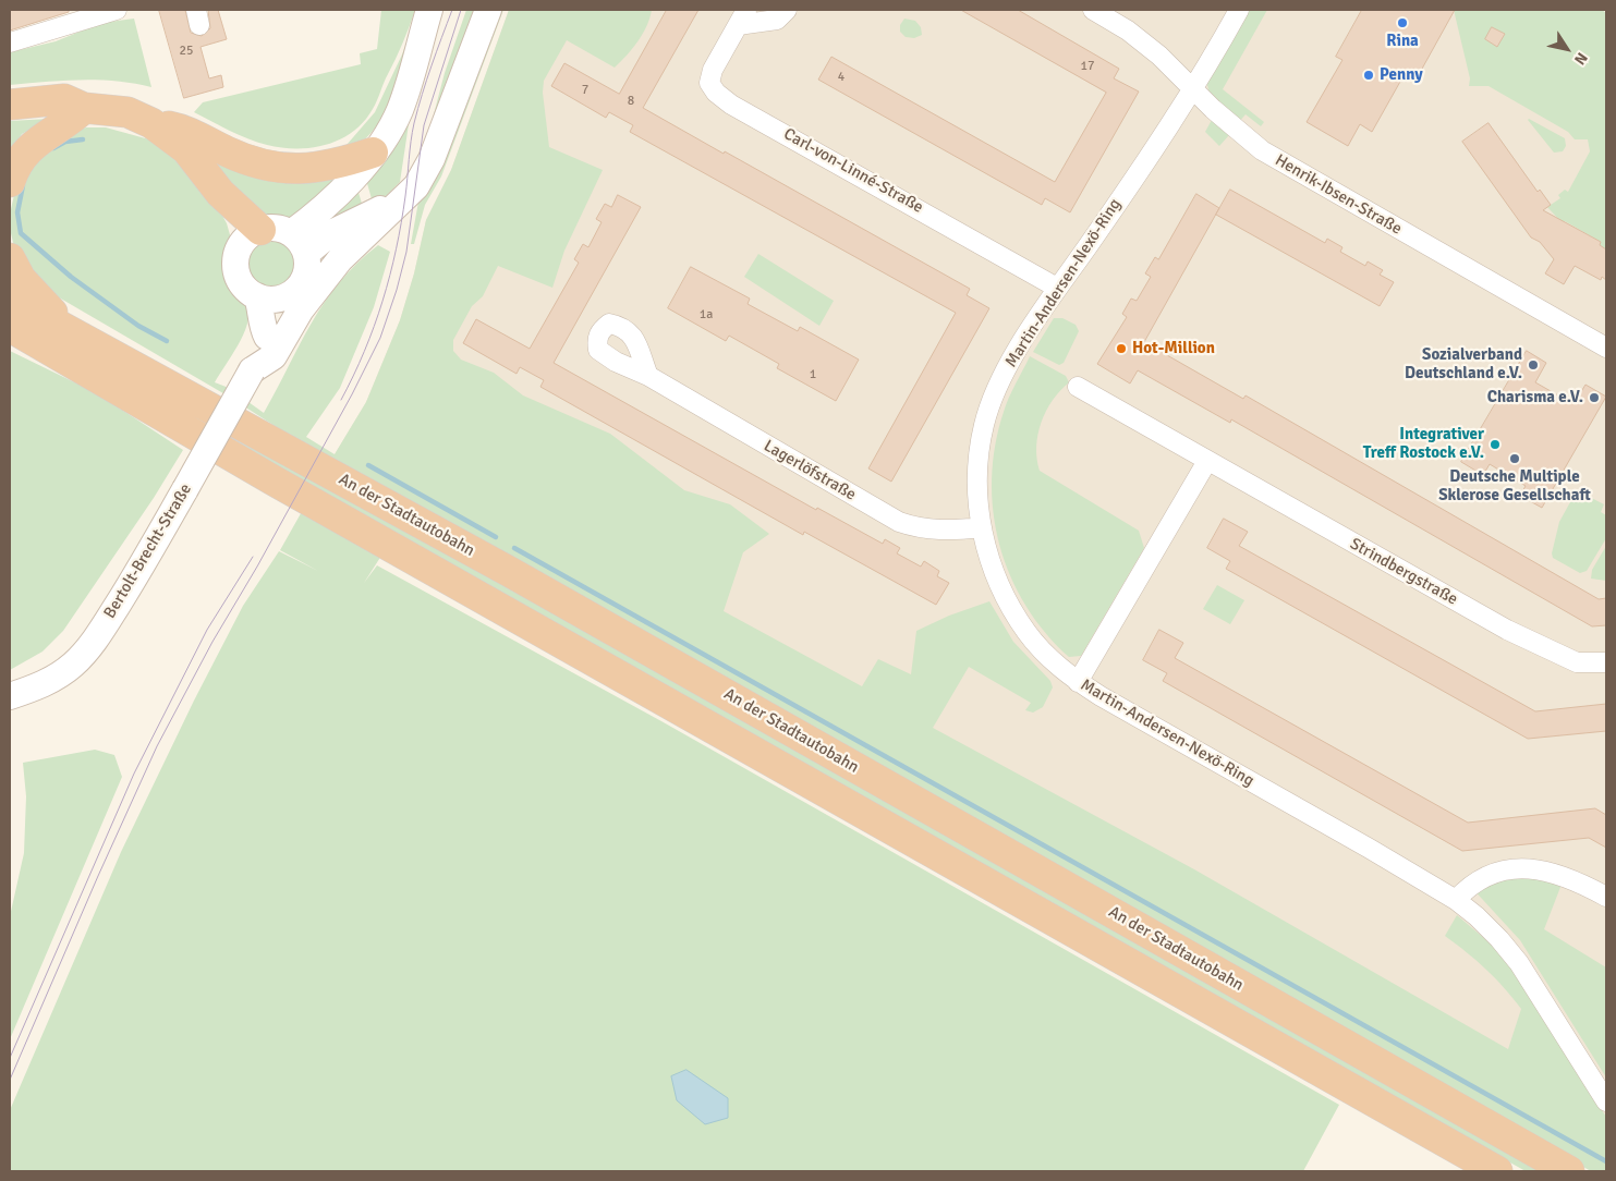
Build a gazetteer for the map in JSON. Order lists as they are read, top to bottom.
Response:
{
  "streets": {
    "highway": ["An der Stadtautobahn"],
    "main road": ["Bertolt-Brecht-Straße"],
    "street": [
      "Carl-von-Linné-Straße",
      "Henrik-Ibsen-Straße",
      "Martin-Andersen-Nexö-Ring",
      "Lagerlöfstraße",
      "Strindbergstraße"
    ]
  },
  "crossings": [
    ["Carl-von-Linné-Straße", "Martin-Andersen-Nexö-Ring"],
    ["Henrik-Ibsen-Straße", "Martin-Andersen-Nexö-Ring"],
    ["Martin-Andersen-Nexö-Ring", "Lagerlöfstraße"]
  ],
  "places": [
    "Rina",
    "Penny",
    "Hot-Million",
    "Sozialverband Deutschland e.V.",
    "Charisma e.V.",
    "Integrativer Treff Rostock e.V.",
    "Deutsche Multiple Sklerose Gesellschaft"
  ],
  "house_numbers": [
    "25",
    "17",
    "4",
    "7",
    "8",
    "1a",
    "1"
  ],
  "north": "bottom right"
}
